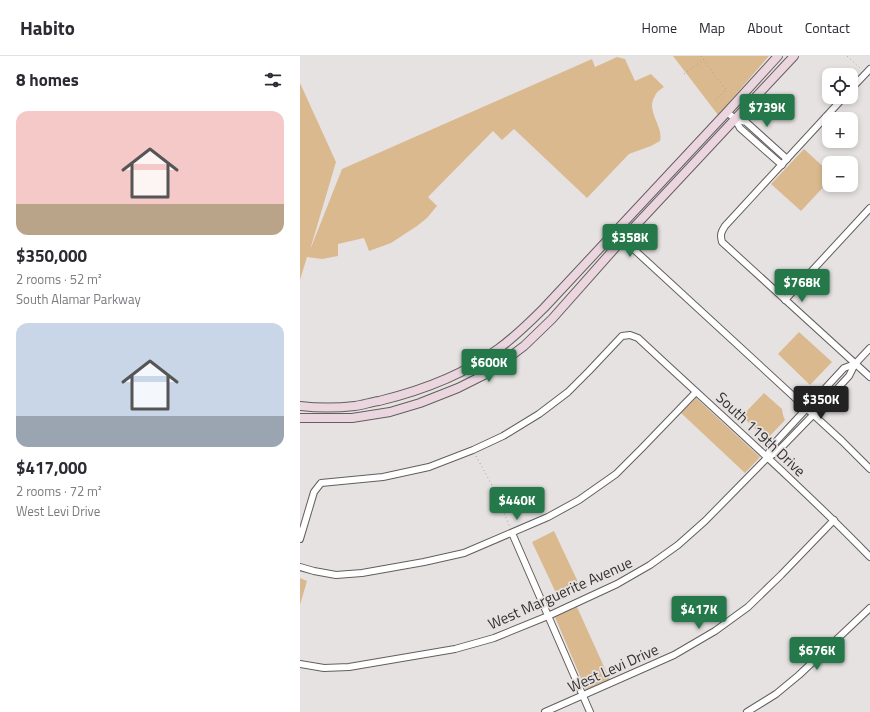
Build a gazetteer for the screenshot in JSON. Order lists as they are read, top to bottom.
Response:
{
  "streets": {
    "street": ["South 119th Drive", "West Marguerite Avenue", "West Levi Drive"]
  },
  "crossings": [
    ["South 119th Drive", "West Marguerite Avenue"],
    ["South 119th Drive", "West Levi Drive"]
  ],
  "page": {
    "header": "Habito",
    "nav": [
      "Home",
      "Map",
      "About",
      "Contact"
    ],
    "heading": "8 homes",
    "map_buttons": ["+", "−"],
    "price": [
      "$739K",
      "$358K",
      "$768K",
      "$600K",
      "$350K",
      "$440K",
      "$417K",
      "$676K"
    ],
    "list": [
      {
        "name": "$350,000",
        "note": "2 rooms · 52 m² · South Alamar Parkway"
      },
      {
        "name": "$417,000",
        "note": "2 rooms · 72 m² · West Levi Drive"
      }
    ]
  }
}
